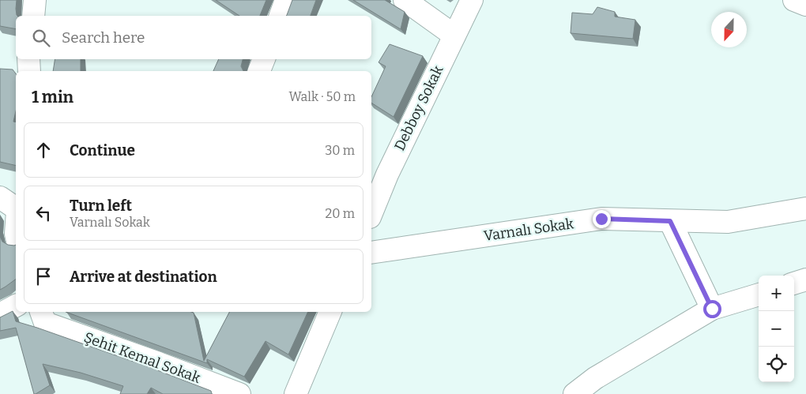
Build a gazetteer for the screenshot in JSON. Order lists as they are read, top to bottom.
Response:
{
  "streets": {
    "street": ["Debboy Sokak", "Varnalı Sokak", "Şehit Kemal Sokak"]
  },
  "north": "bottom",
  "page": {
    "search": "Search here",
    "heading": ["1 min", "Walk · 50 m"],
    "list": [
      ["Continue", "30 m"],
      ["Turn left", "Varnalı Sokak", "20 m"],
      "Arrive at destination"
    ],
    "map_buttons": ["+", "−"]
  }
}
